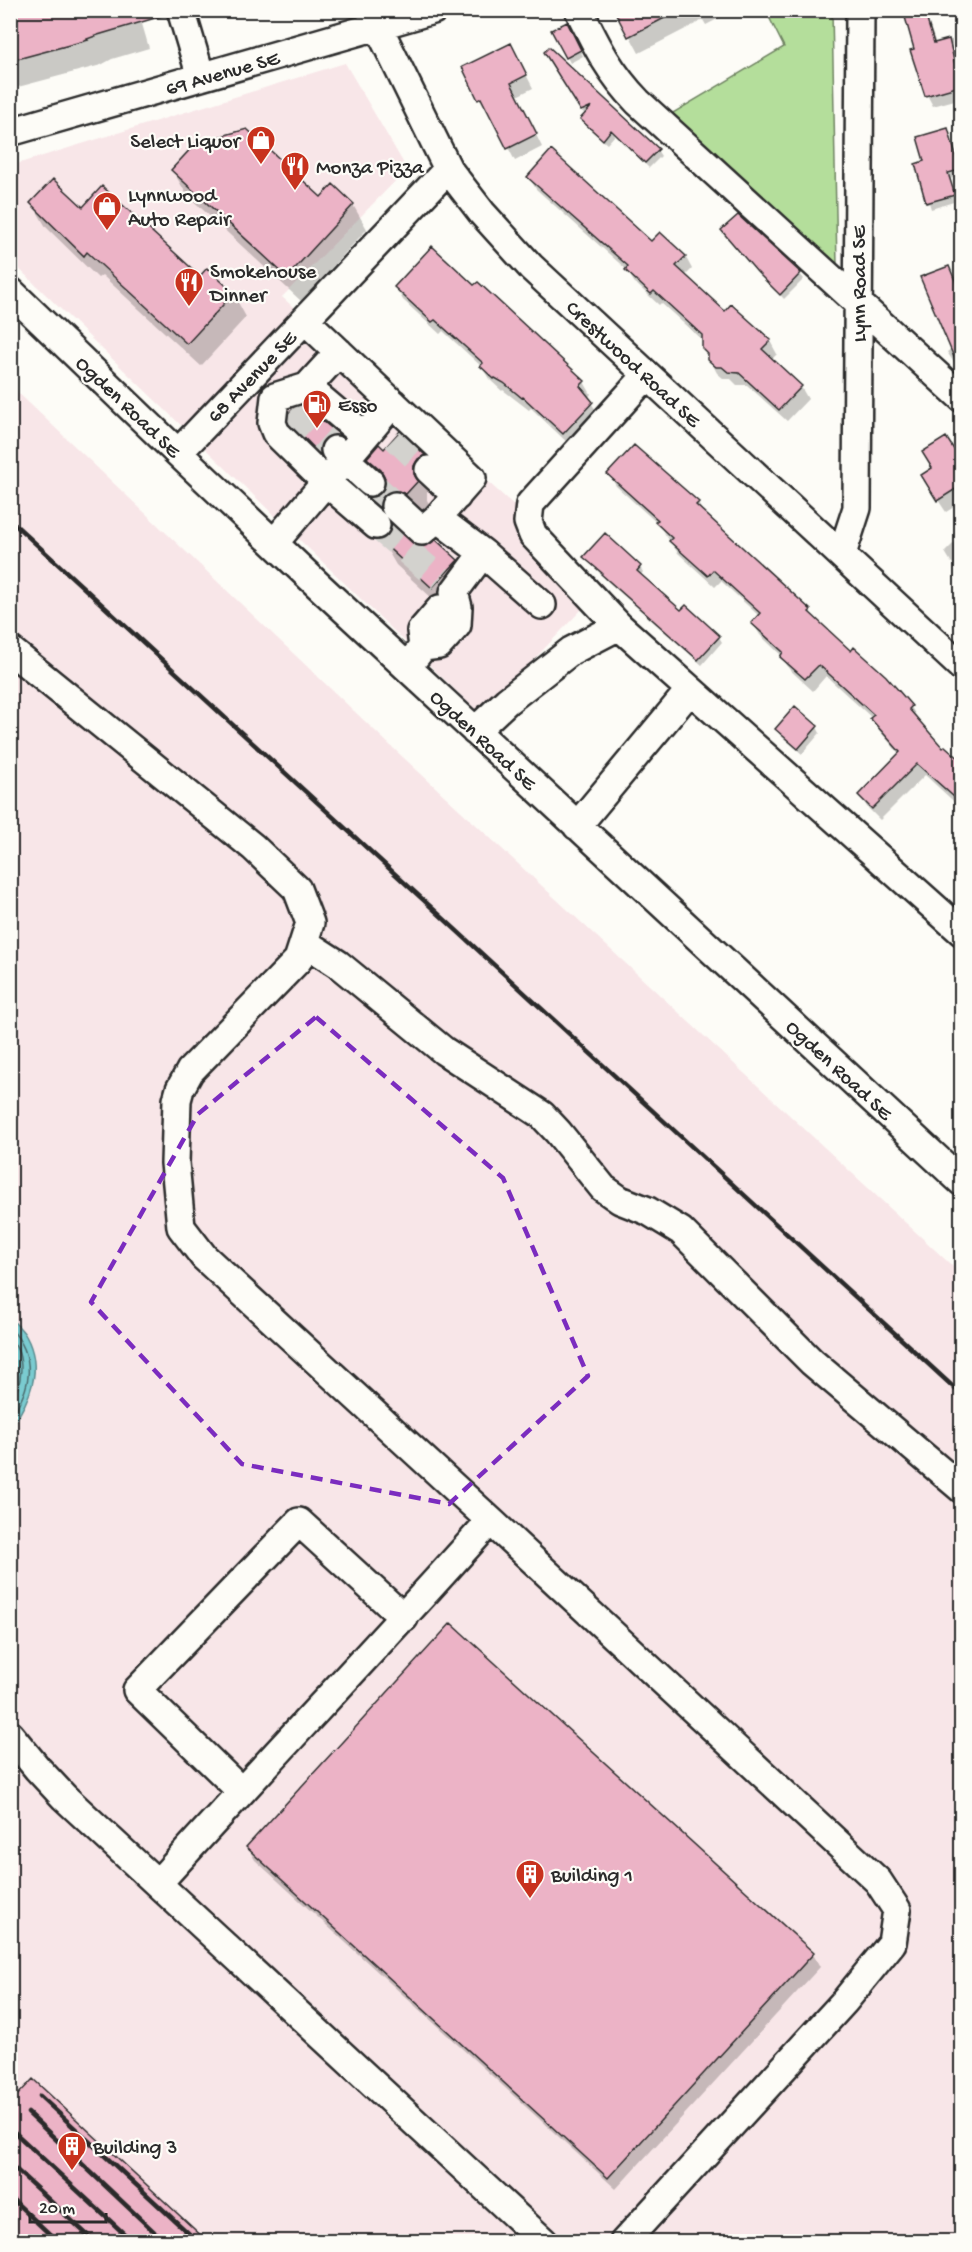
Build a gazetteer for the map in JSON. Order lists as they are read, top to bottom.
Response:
{
  "streets": {
    "street": [
      "69 Avenue SE",
      "Lynn Road SE",
      "Crestwood Road SE",
      "68 Avenue SE",
      "Ogden Road SE"
    ]
  },
  "crossings": [
    ["69 Avenue SE", "Crestwood Road SE"],
    ["Lynn Road SE", "Crestwood Road SE"],
    ["Crestwood Road SE", "68 Avenue SE"],
    ["68 Avenue SE", "Ogden Road SE"]
  ],
  "places": {
    "shop": ["Select Liquor", "Lynnwood Auto Repair"],
    "restaurant": ["Monza Pizza", "Smokehouse Dinner"],
    "fuel station": ["Esso"],
    "building": ["Building 1", "Building 3"]
  },
  "scale_bar": "20 m"
}
